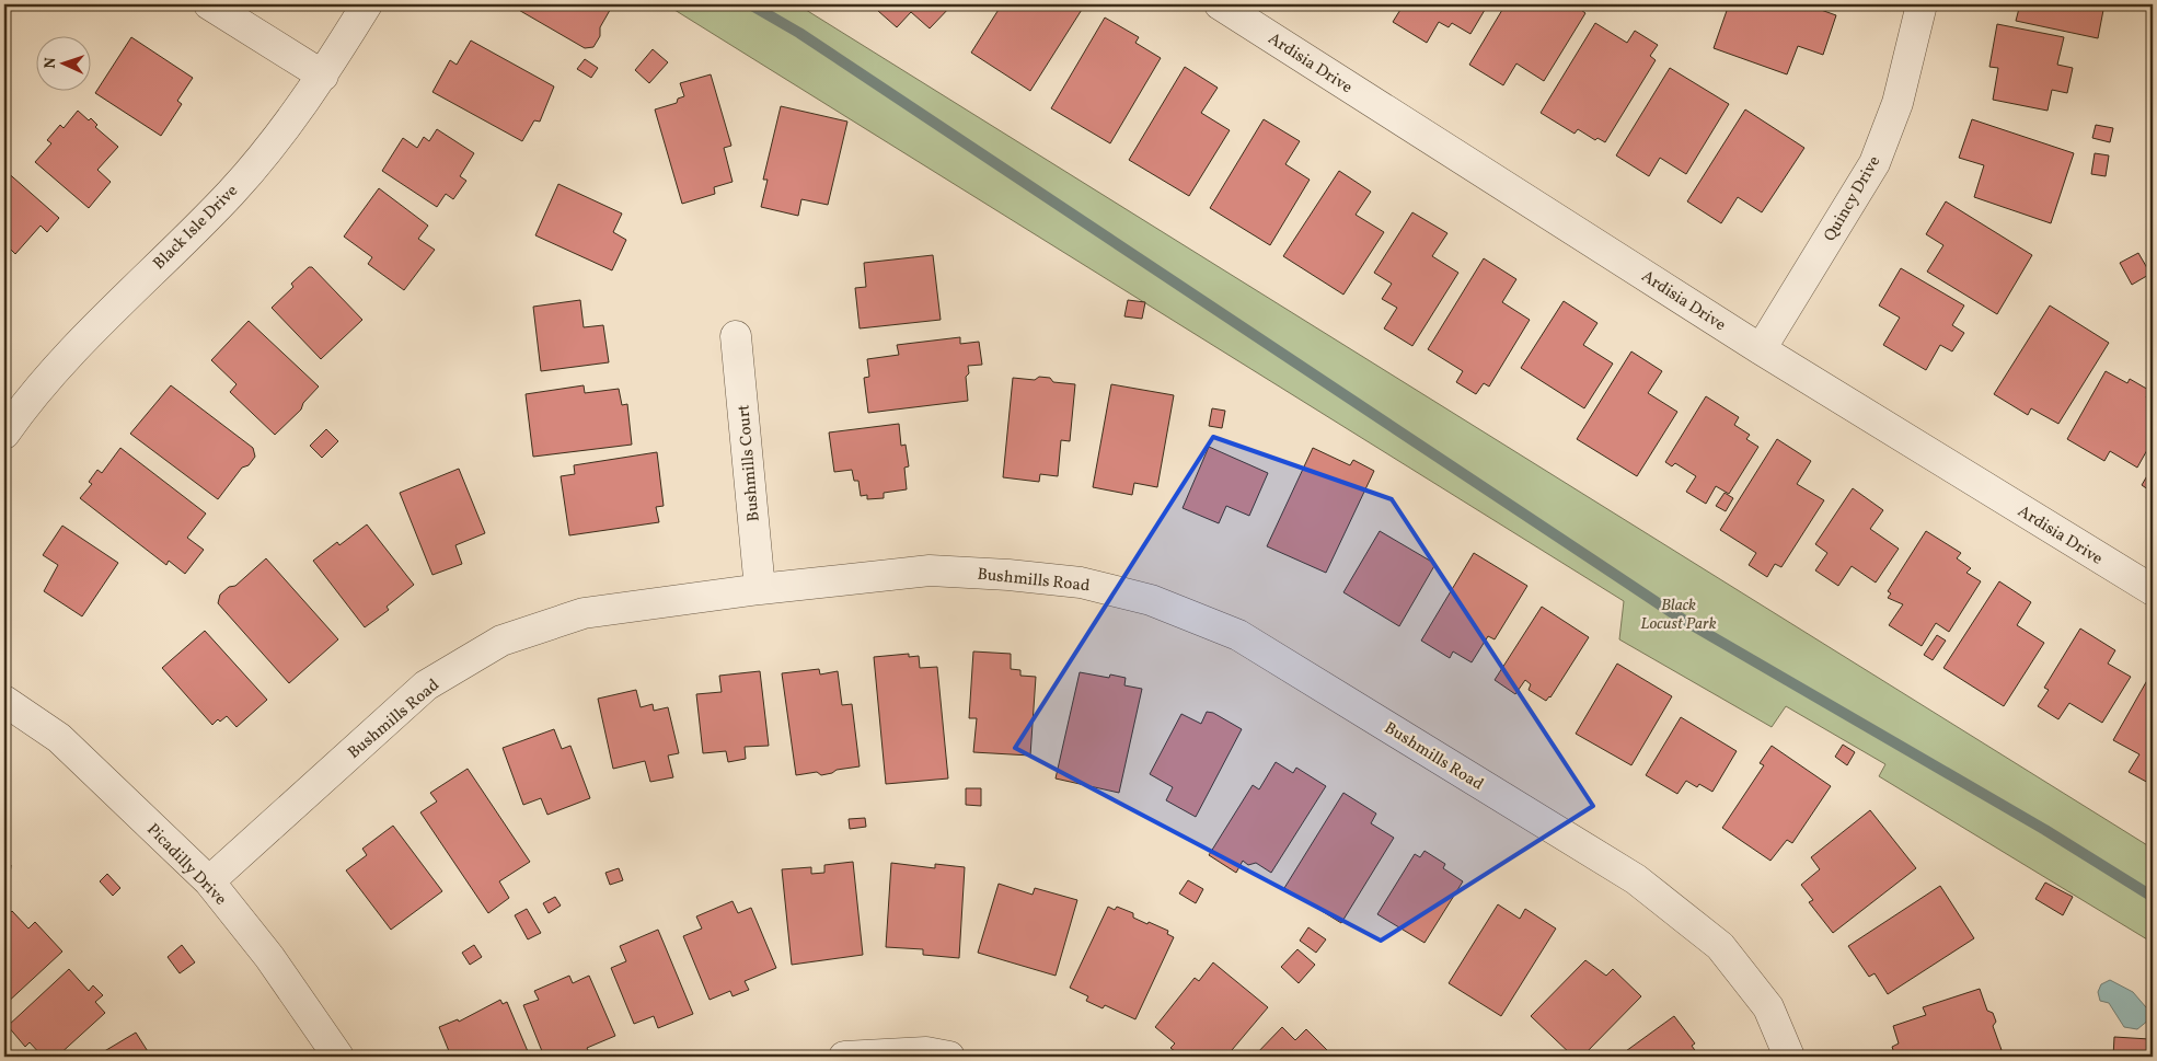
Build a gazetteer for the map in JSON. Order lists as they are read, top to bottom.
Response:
{
  "streets": {
    "street": [
      "Ardisia Drive",
      "Quincy Drive",
      "Black Isle Drive",
      "Bushmills Court",
      "Bushmills Road",
      "Picadilly Drive"
    ]
  },
  "crossings": [
    ["Ardisia Drive", "Quincy Drive"],
    ["Bushmills Court", "Bushmills Road"],
    ["Bushmills Road", "Picadilly Drive"]
  ],
  "parks": ["Black Locust Park"],
  "north": "left"
}
